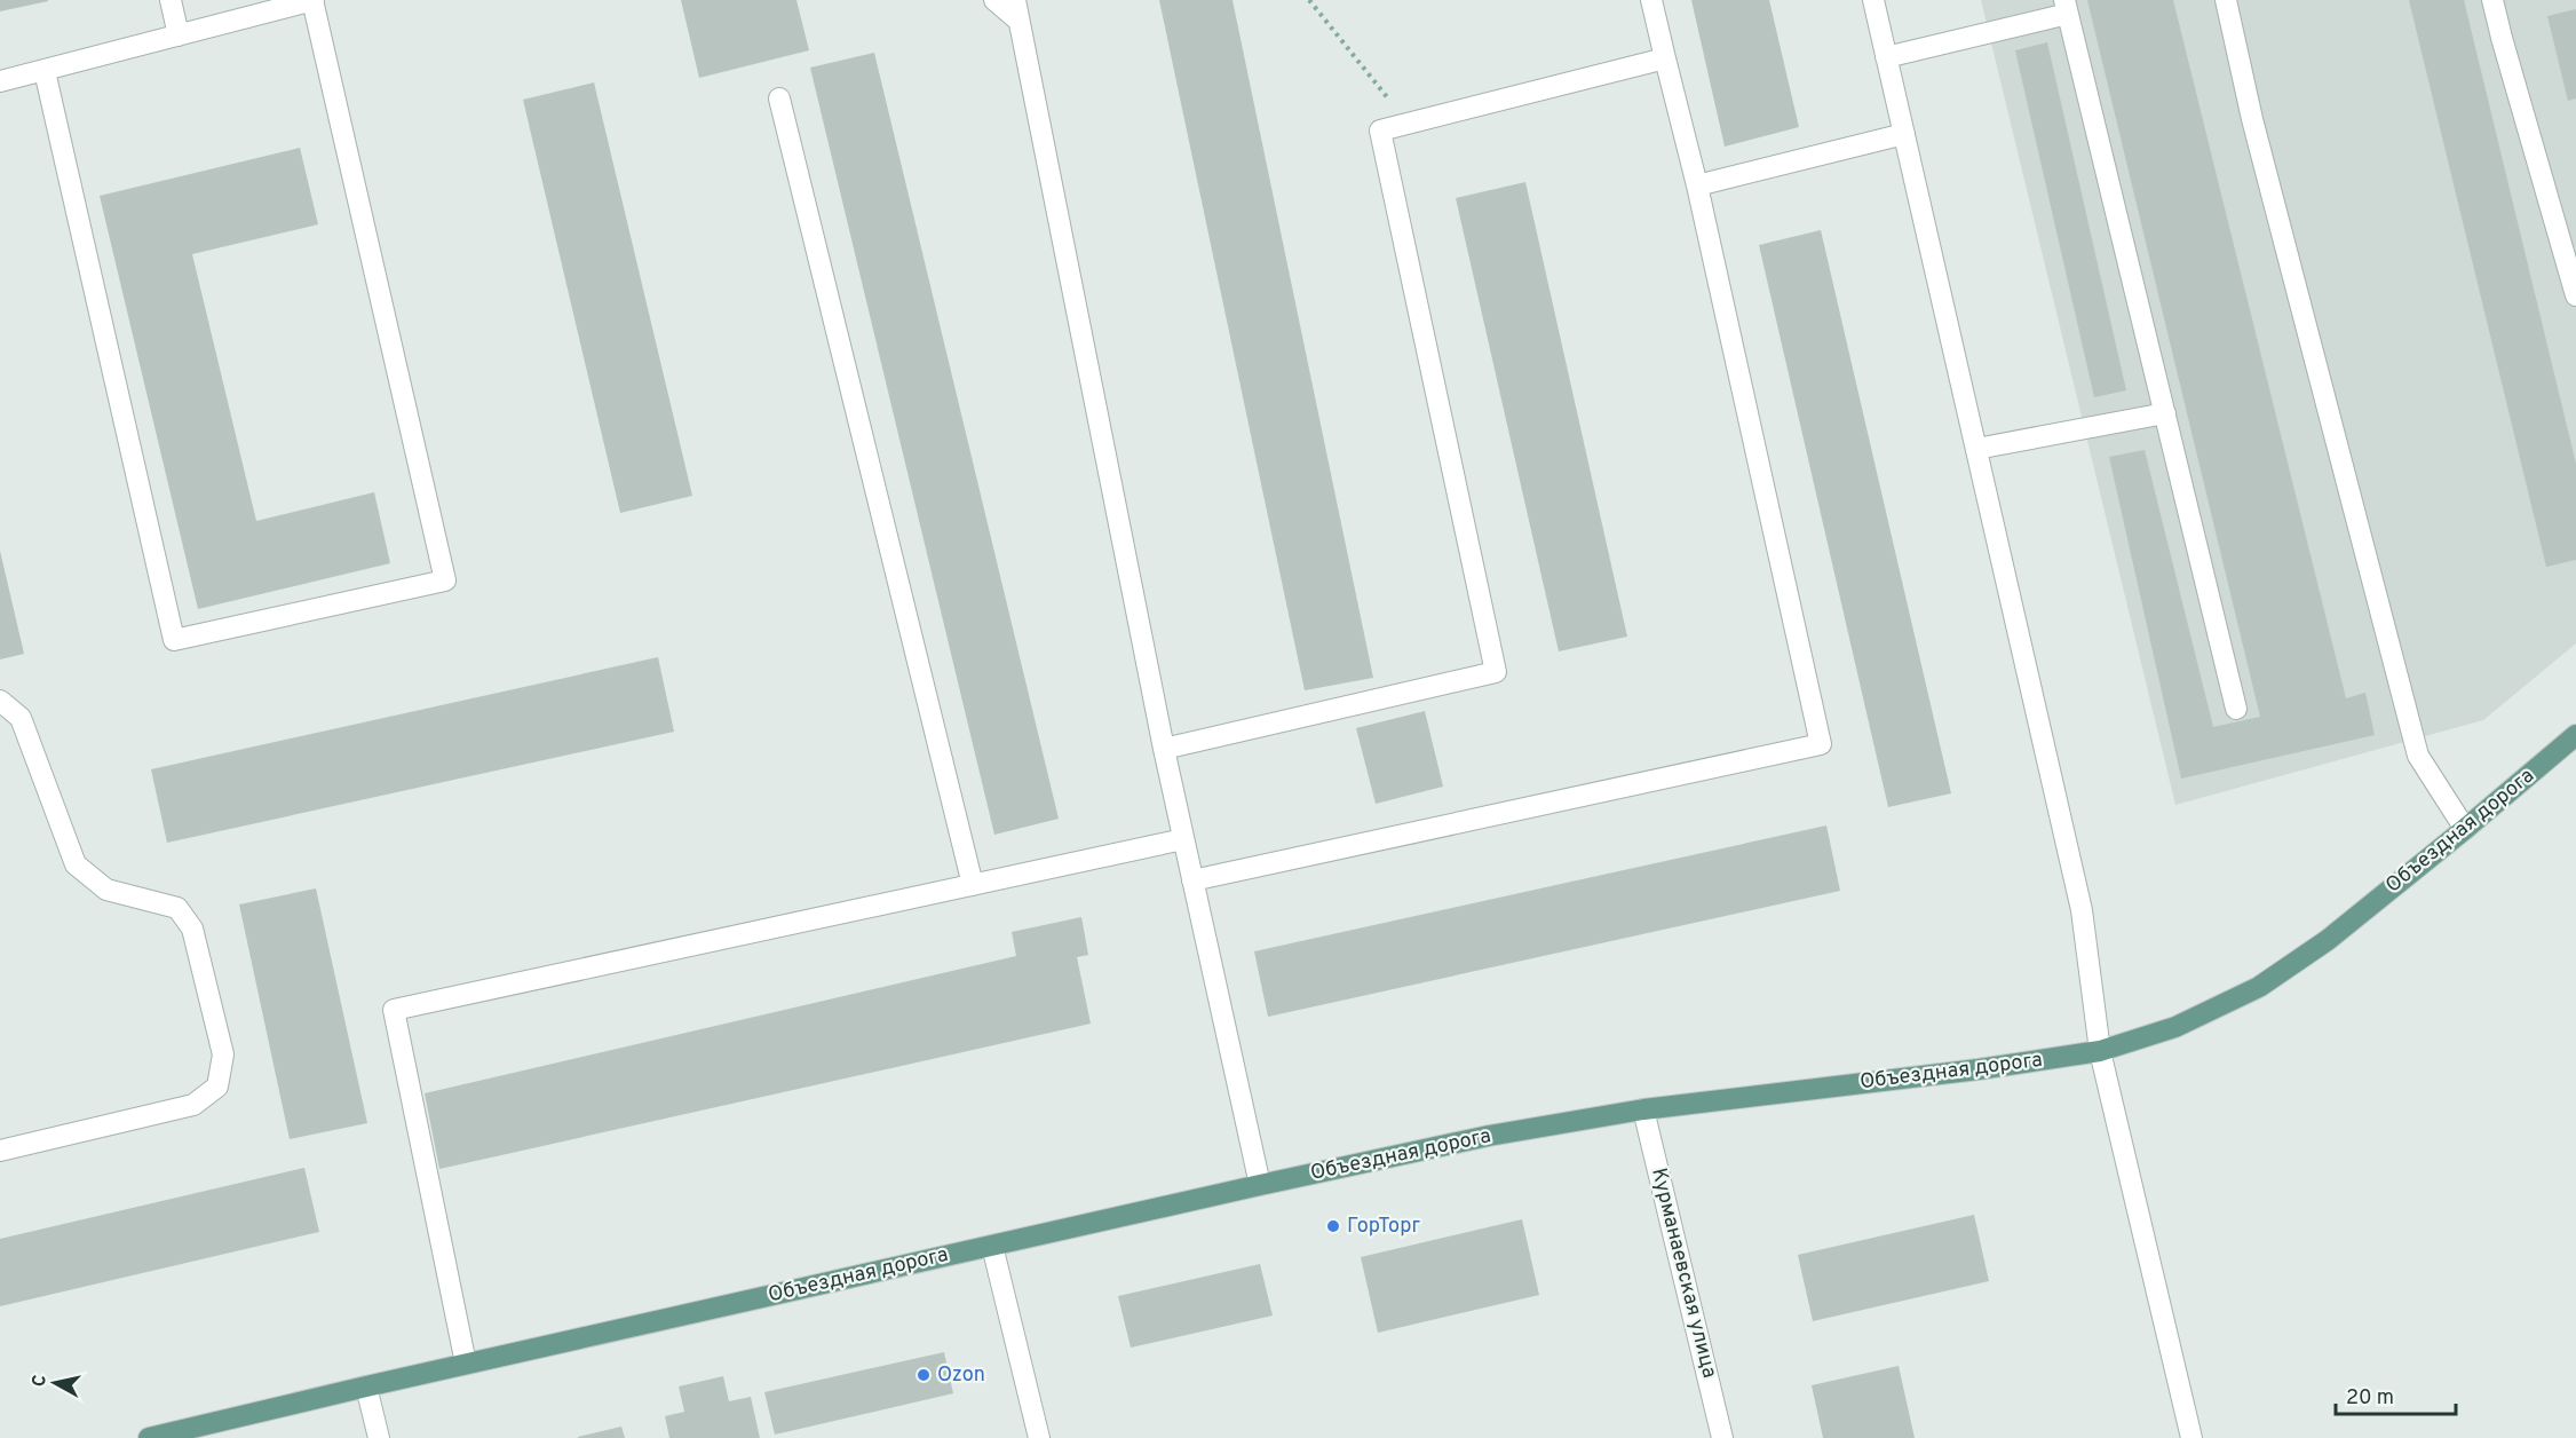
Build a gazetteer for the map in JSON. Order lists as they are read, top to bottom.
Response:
{
  "streets": {
    "main road": ["Объездная дорога"],
    "street": ["Курманаевская улица"]
  },
  "crossings": [
    ["Объездная дорога", "Курманаевская улица"]
  ],
  "places": ["ГорТорг", "Ozon"],
  "scale_bar": "20 m",
  "north": "left"
}
